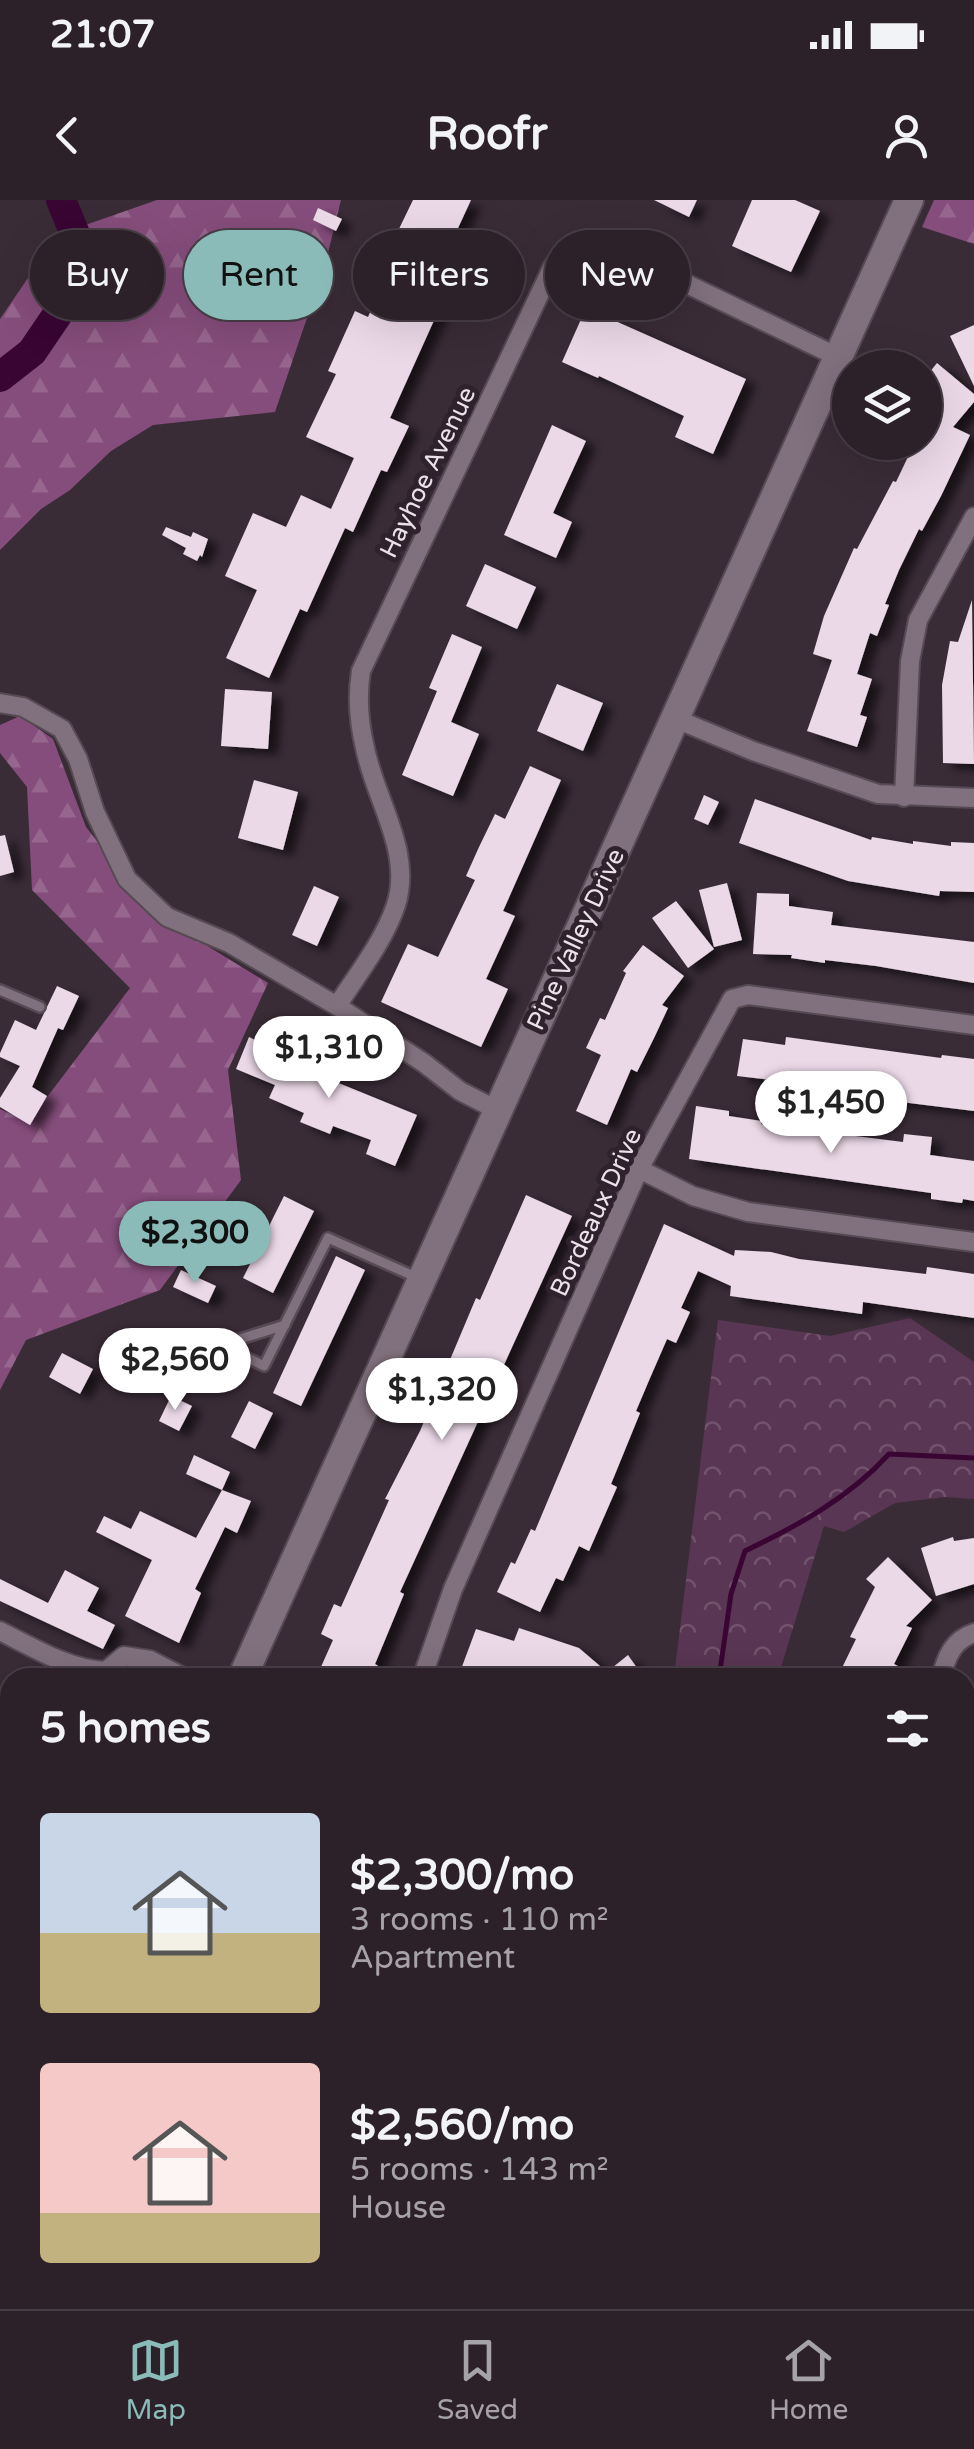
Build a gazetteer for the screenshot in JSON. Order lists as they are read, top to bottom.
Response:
{
  "streets": {
    "main road": ["Pine Valley Drive"],
    "street": ["Hayhoe Avenue", "Bordeaux Drive"]
  },
  "page": {
    "status": "21:07",
    "header": "Roofr",
    "chip": [
      "Buy",
      "Rent",
      "Filters",
      "New"
    ],
    "price": [
      "$1,310",
      "$1,450",
      "$2,300",
      "$2,560",
      "$1,320"
    ],
    "heading": "5 homes",
    "list": [
      {
        "name": "$2,300/mo",
        "note": "3 rooms · 110 m² · Apartment"
      },
      {
        "name": "$2,560/mo",
        "note": "5 rooms · 143 m² · House"
      }
    ],
    "tabs": ["Map", "Saved", "Home"]
  }
}
